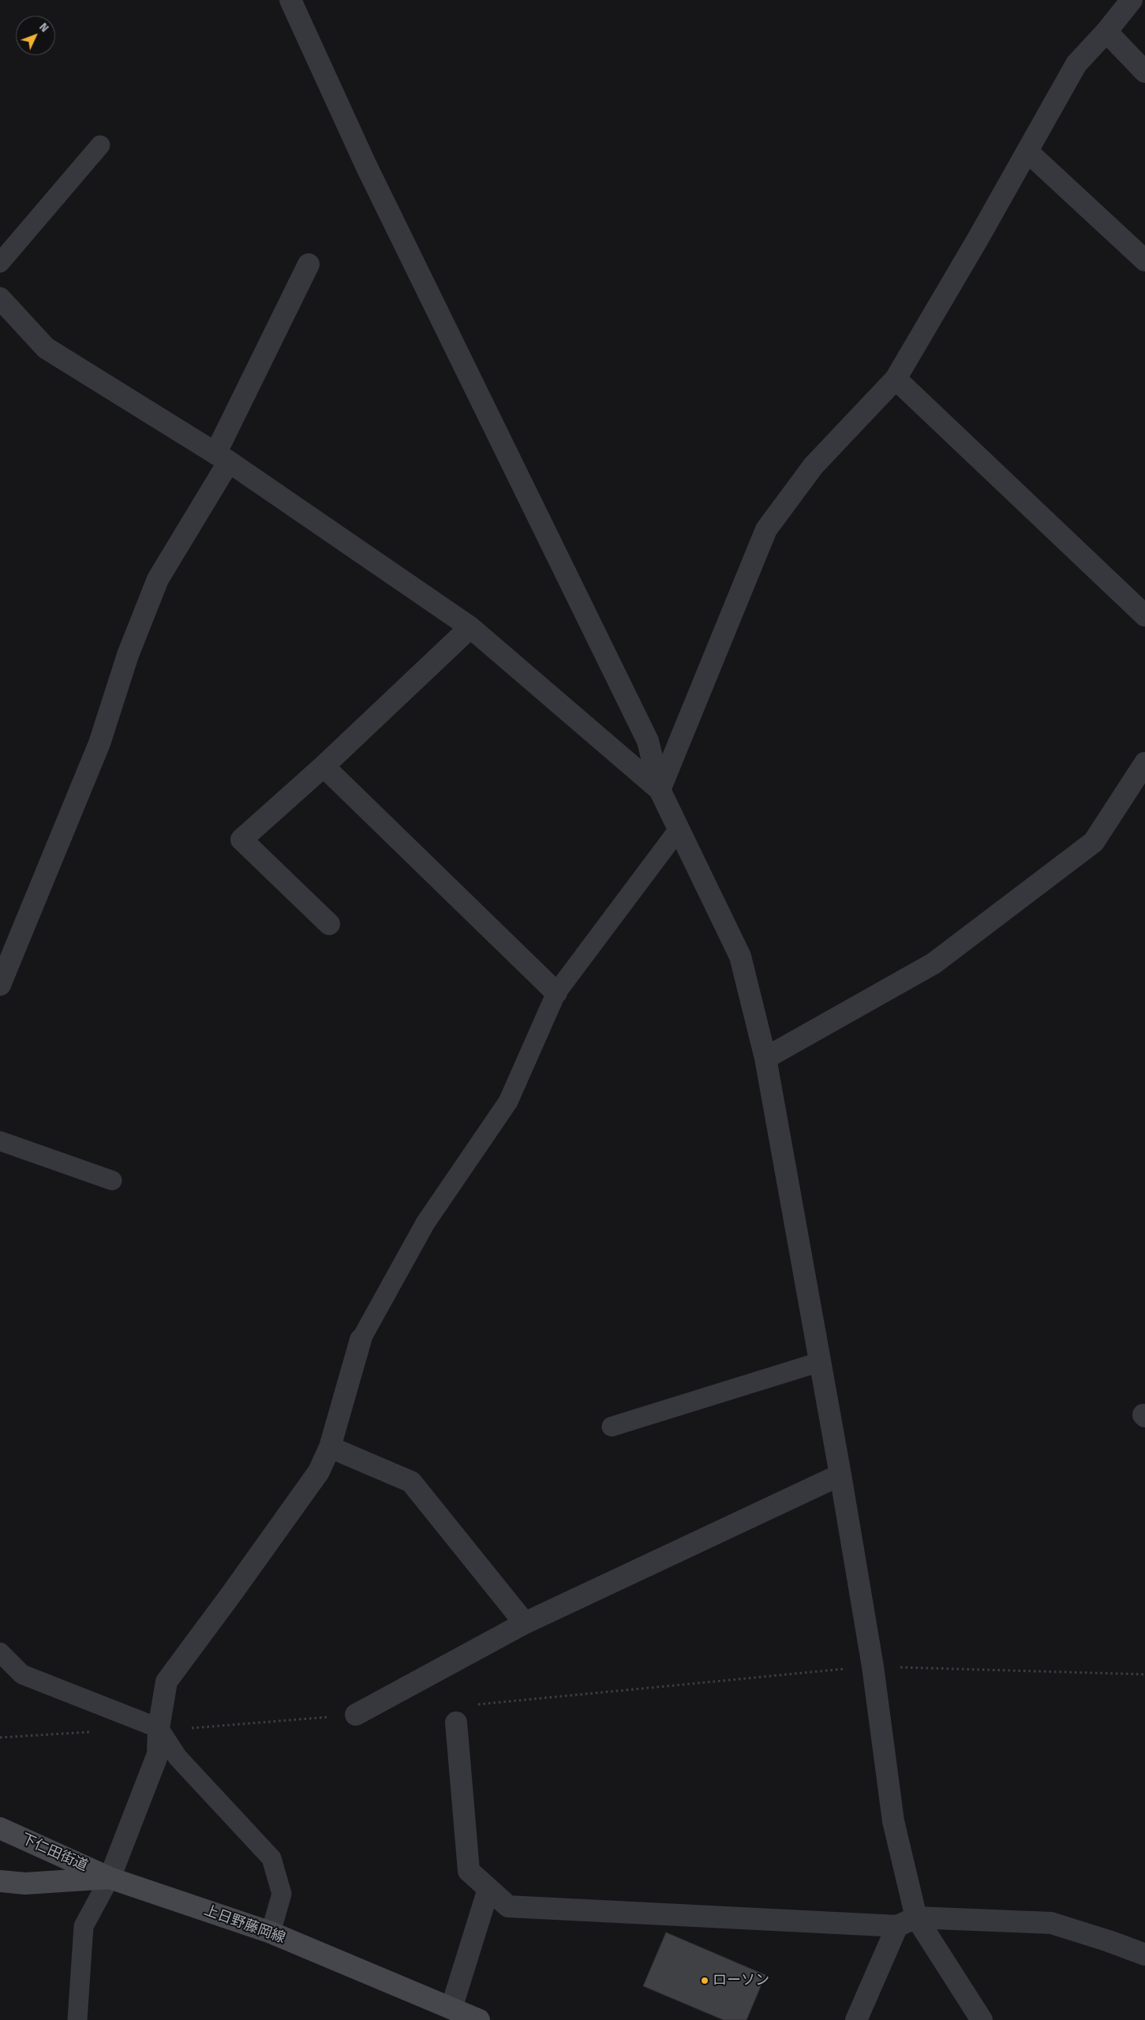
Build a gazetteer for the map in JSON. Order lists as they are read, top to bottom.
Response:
{
  "streets": {
    "main road": ["下仁田街道", "上日野藤岡線"]
  },
  "crossings": [
    ["下仁田街道", "上日野藤岡線"]
  ],
  "places": ["ローソン"],
  "north": "top right"
}
